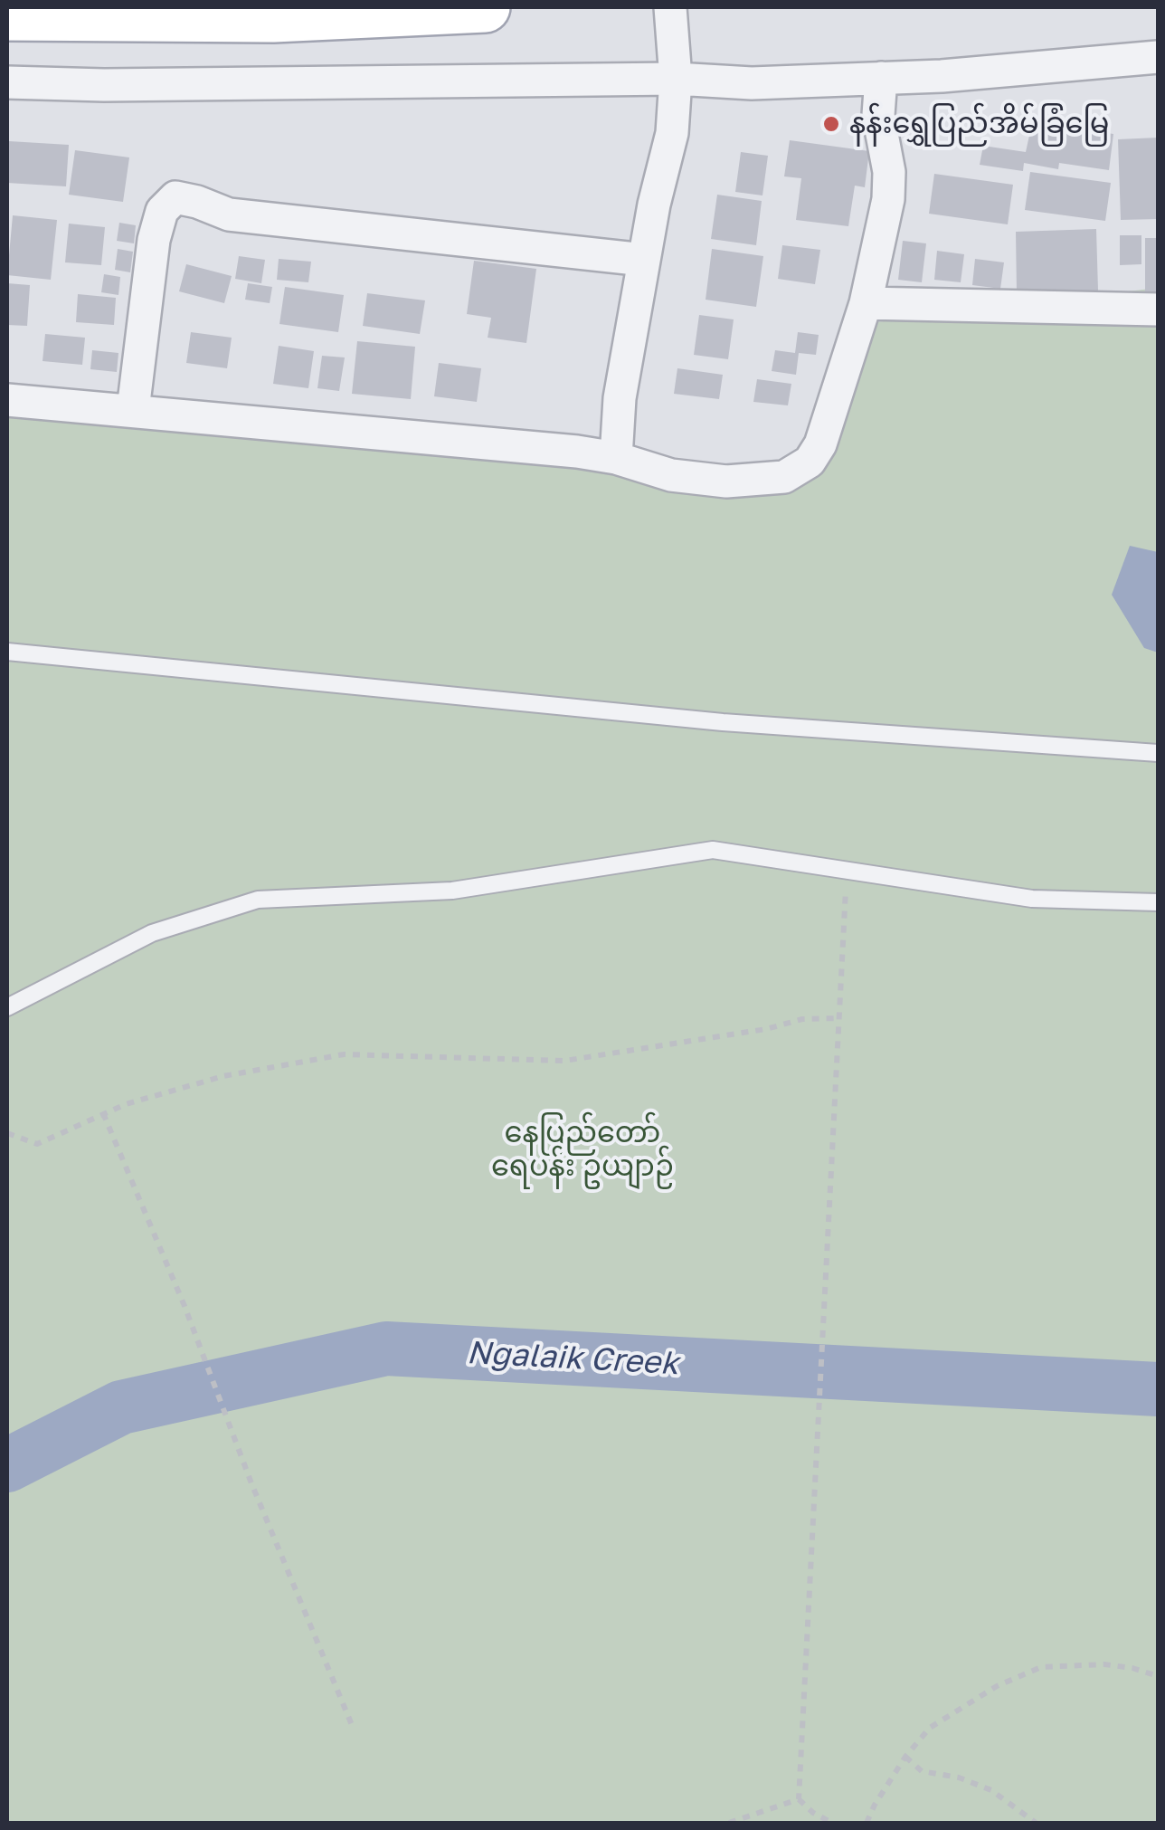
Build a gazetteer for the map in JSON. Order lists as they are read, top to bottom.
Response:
{
  "water": ["Ngalaik Creek"],
  "parks": ["နေပြည်တော် ရေပန်း ဥယျာဉ်"],
  "places": ["နန်းရွှေပြည်အိမ်ခြံမြေ"]
}
